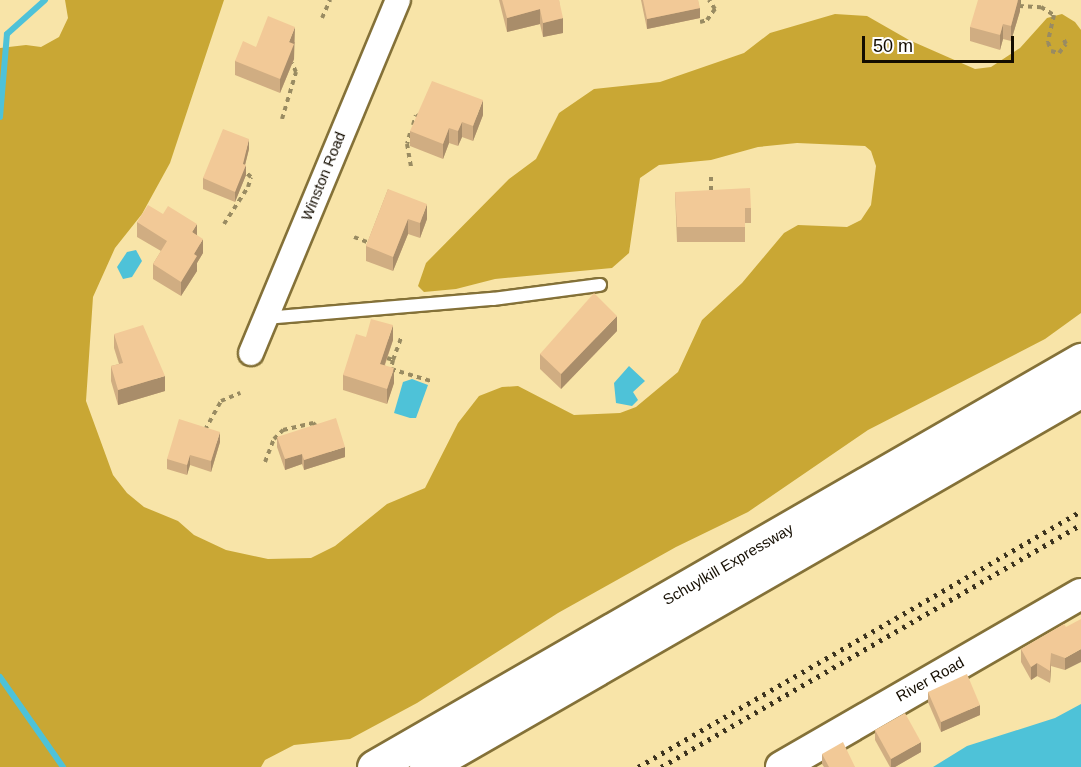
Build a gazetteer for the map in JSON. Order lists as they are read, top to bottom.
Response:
{
  "streets": {
    "highway": ["Schuylkill Expressway"],
    "street": ["Winston Road", "River Road"]
  },
  "scale_bar": "50 m"
}
